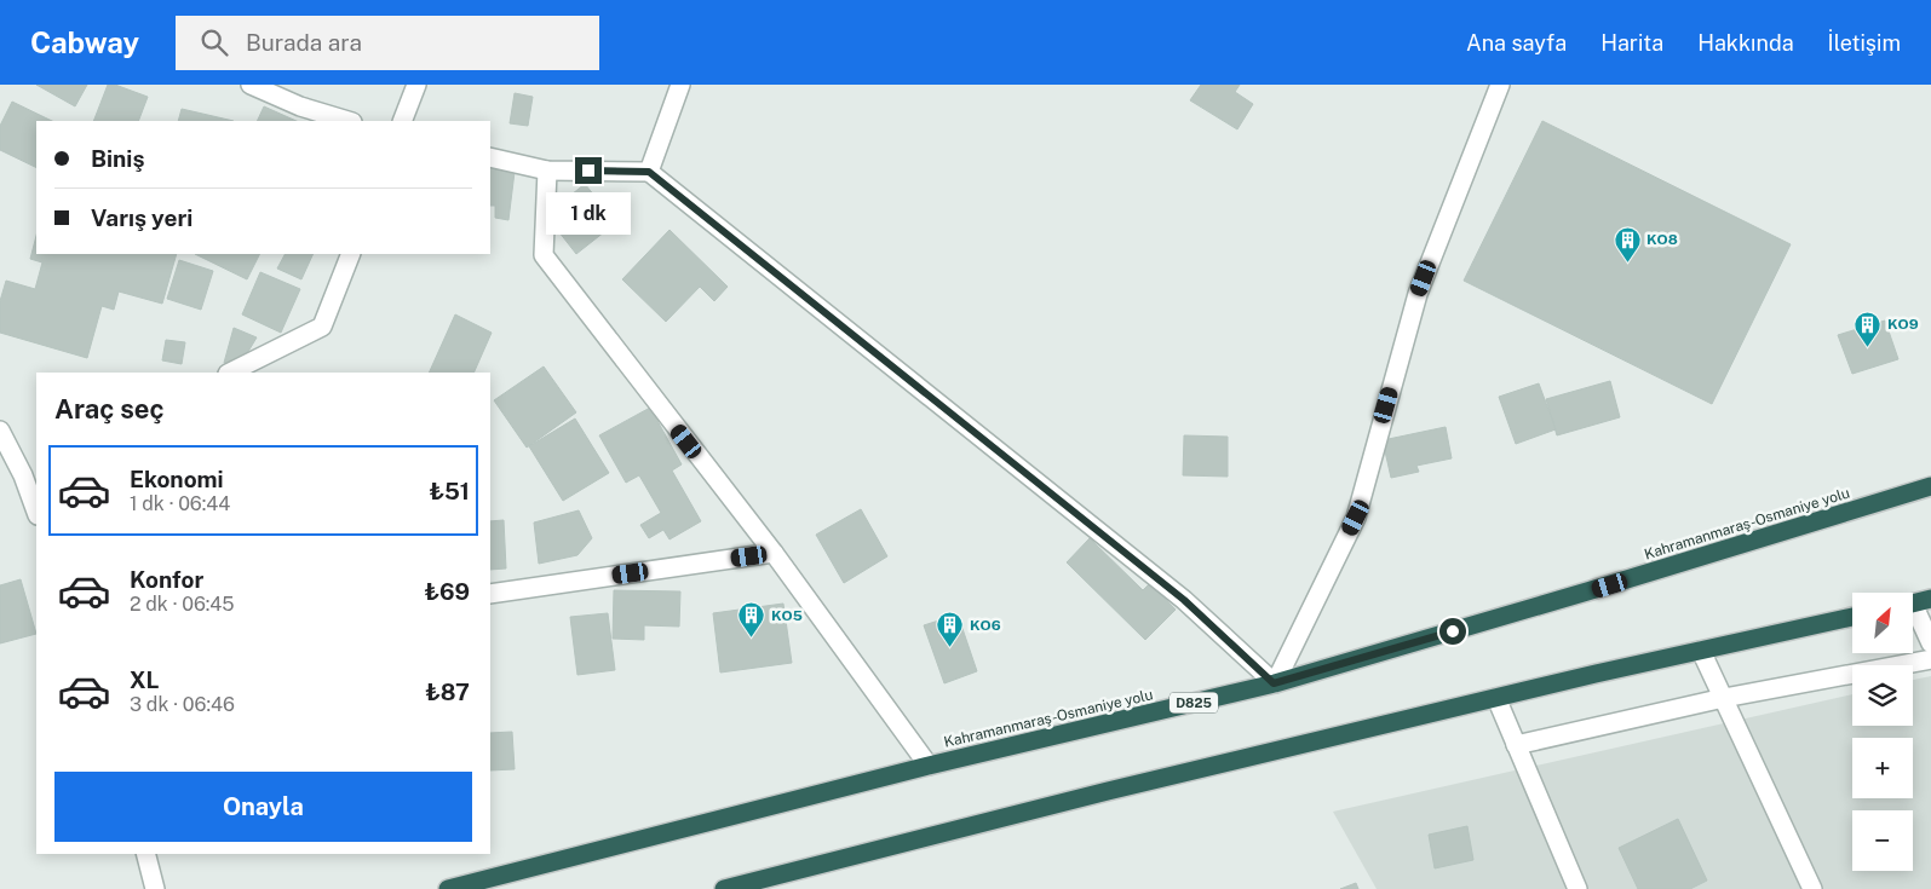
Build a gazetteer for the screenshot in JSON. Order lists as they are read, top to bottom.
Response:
{
  "streets": {
    "highway": ["Kahramanmaraş-Osmaniye yolu", "D825"]
  },
  "places": {
    "building": [
      "KO8",
      "KO9",
      "KO5",
      "KO6"
    ]
  },
  "north": "top right",
  "page": {
    "header": "Cabway",
    "search": "Burada ara",
    "nav": [
      "Ana sayfa",
      "Harita",
      "Hakkında",
      "İletişim"
    ],
    "banner": ["Biniş", "Varış yeri"],
    "bubble": "1 dk",
    "heading": "Araç seç",
    "list": [
      {
        "name": "Ekonomi",
        "note": "1 dk · 06:44",
        "value": "₺51"
      },
      {
        "name": "Konfor",
        "note": "2 dk · 06:45",
        "value": "₺69"
      },
      {
        "name": "XL",
        "note": "3 dk · 06:46",
        "value": "₺87"
      }
    ],
    "map_buttons": ["+", "−"],
    "buttons": "Onayla"
  }
}
